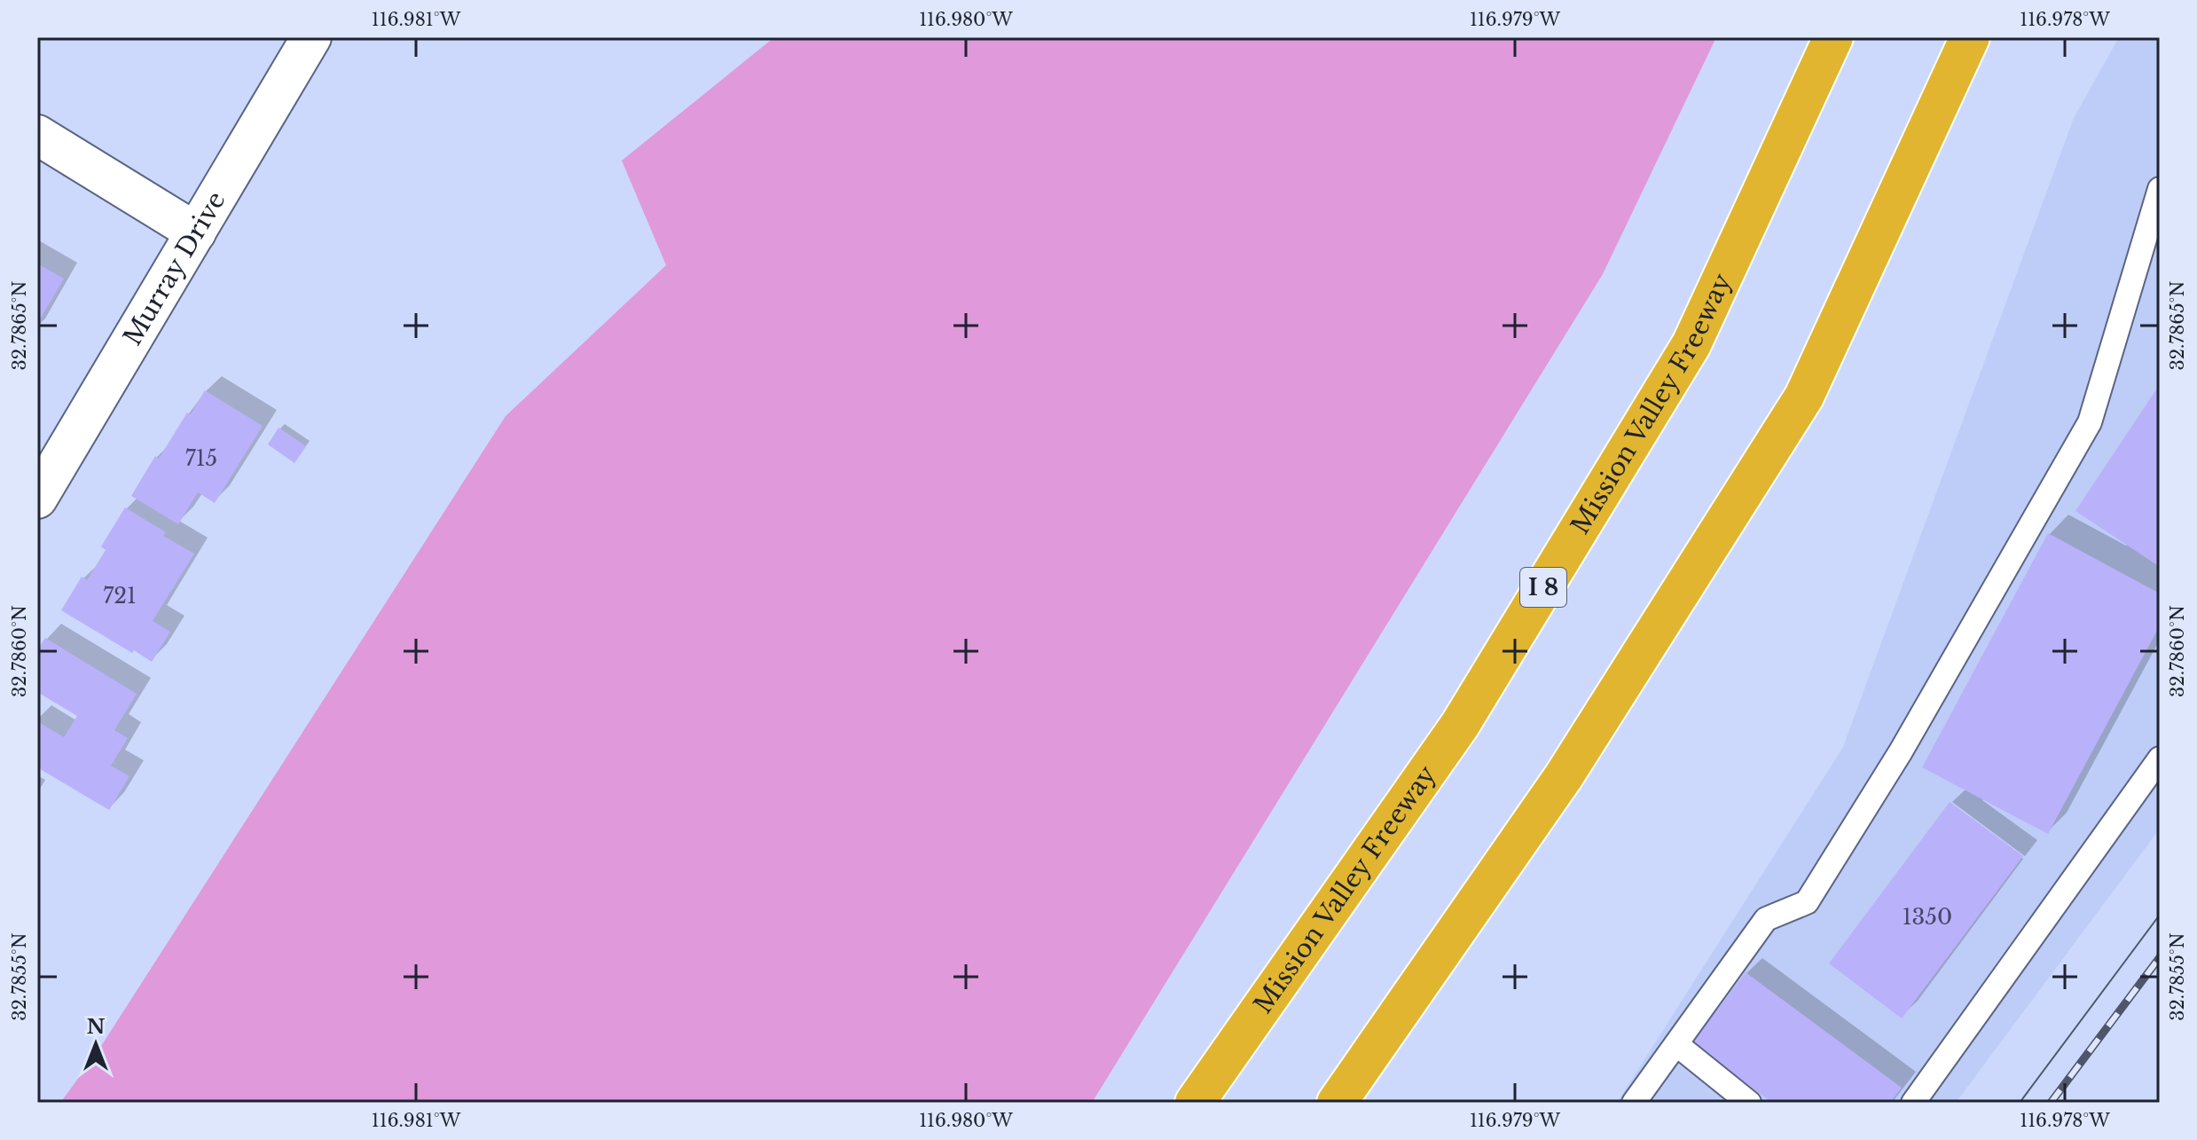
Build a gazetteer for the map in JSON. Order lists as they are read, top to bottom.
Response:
{
  "streets": {
    "highway": ["Mission Valley Freeway", "I 8"],
    "street": ["Murray Drive"]
  },
  "house_numbers": ["715", "721", "1350"],
  "north": "top",
  "coordinates": [
    "116.981°W",
    "116.980°W",
    "116.979°W",
    "116.978°W",
    "32.7865°N",
    "32.7860°N",
    "32.7855°N"
  ]
}
